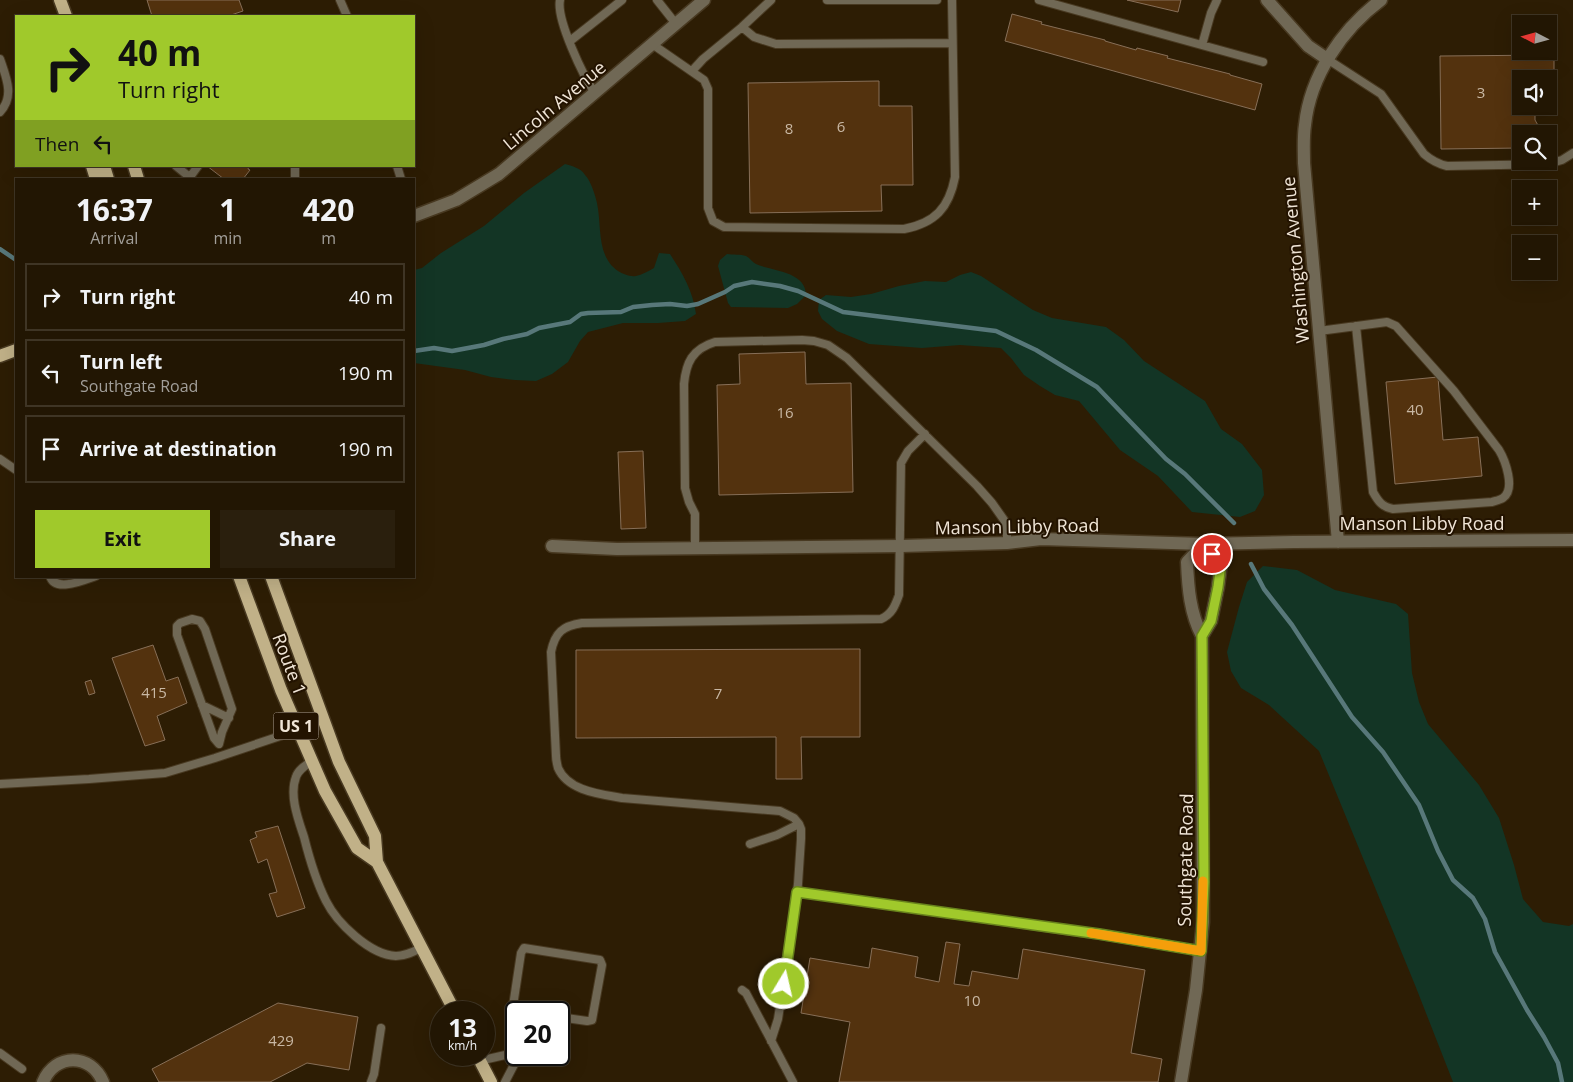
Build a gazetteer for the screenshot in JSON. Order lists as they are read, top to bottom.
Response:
{
  "streets": {
    "main road": ["Route 1", "US 1"],
    "street": [
      "Lincoln Avenue",
      "Washington Avenue",
      "Manson Libby Road",
      "Southgate Road"
    ]
  },
  "crossings": [
    ["Washington Avenue", "Manson Libby Road"],
    ["Manson Libby Road", "Southgate Road"]
  ],
  "house_numbers": [
    "3",
    "6",
    "8",
    "40",
    "16",
    "415",
    "7",
    "10",
    "429"
  ],
  "north": "left",
  "page": {
    "map_buttons": ["+", "−"],
    "turn": ["40 m", "Turn right"],
    "then": "Then",
    "eta": [
      "16:37",
      "Arrival",
      "1",
      "min",
      "420",
      "m"
    ],
    "list": [
      {
        "name": "Turn right",
        "value": "40 m"
      },
      {
        "name": "Turn left",
        "note": "Southgate Road",
        "value": "190 m"
      },
      {
        "name": "Arrive at destination",
        "value": "190 m"
      }
    ],
    "buttons": ["Exit", "Share"],
    "speed": "13 km/h",
    "limit": "20"
  }
}
